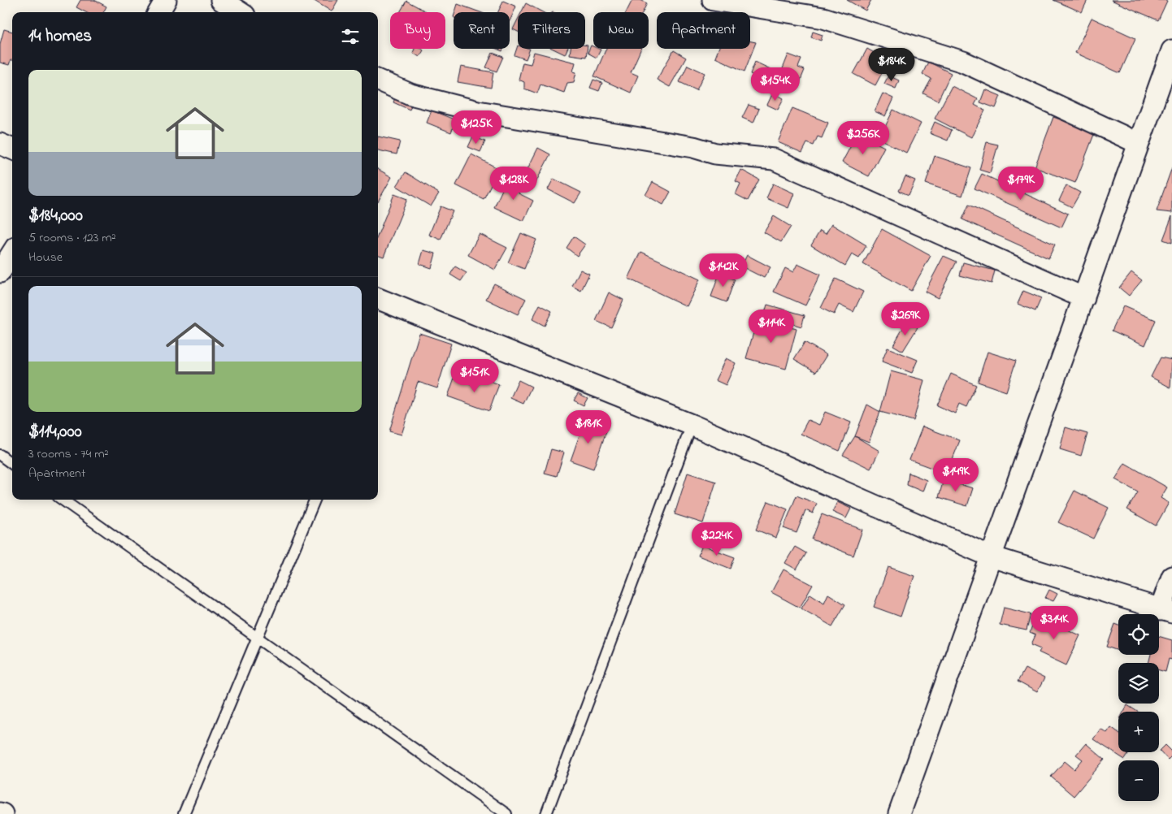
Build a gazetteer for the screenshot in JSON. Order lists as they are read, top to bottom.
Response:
{
  "page": {
    "chip": [
      "Buy",
      "Rent",
      "Filters",
      "New",
      "Apartment"
    ],
    "heading": "14 homes",
    "price": [
      "$184K",
      "$154K",
      "$125K",
      "$256K",
      "$128K",
      "$179K",
      "$142K",
      "$269K",
      "$114K",
      "$151K",
      "$181K",
      "$149K",
      "$224K",
      "$314K"
    ],
    "list": [
      {
        "name": "$184,000",
        "note": "5 rooms · 123 m² · House"
      },
      {
        "name": "$114,000",
        "note": "3 rooms · 74 m² · Apartment"
      }
    ],
    "map_buttons": ["+", "−"]
  }
}
